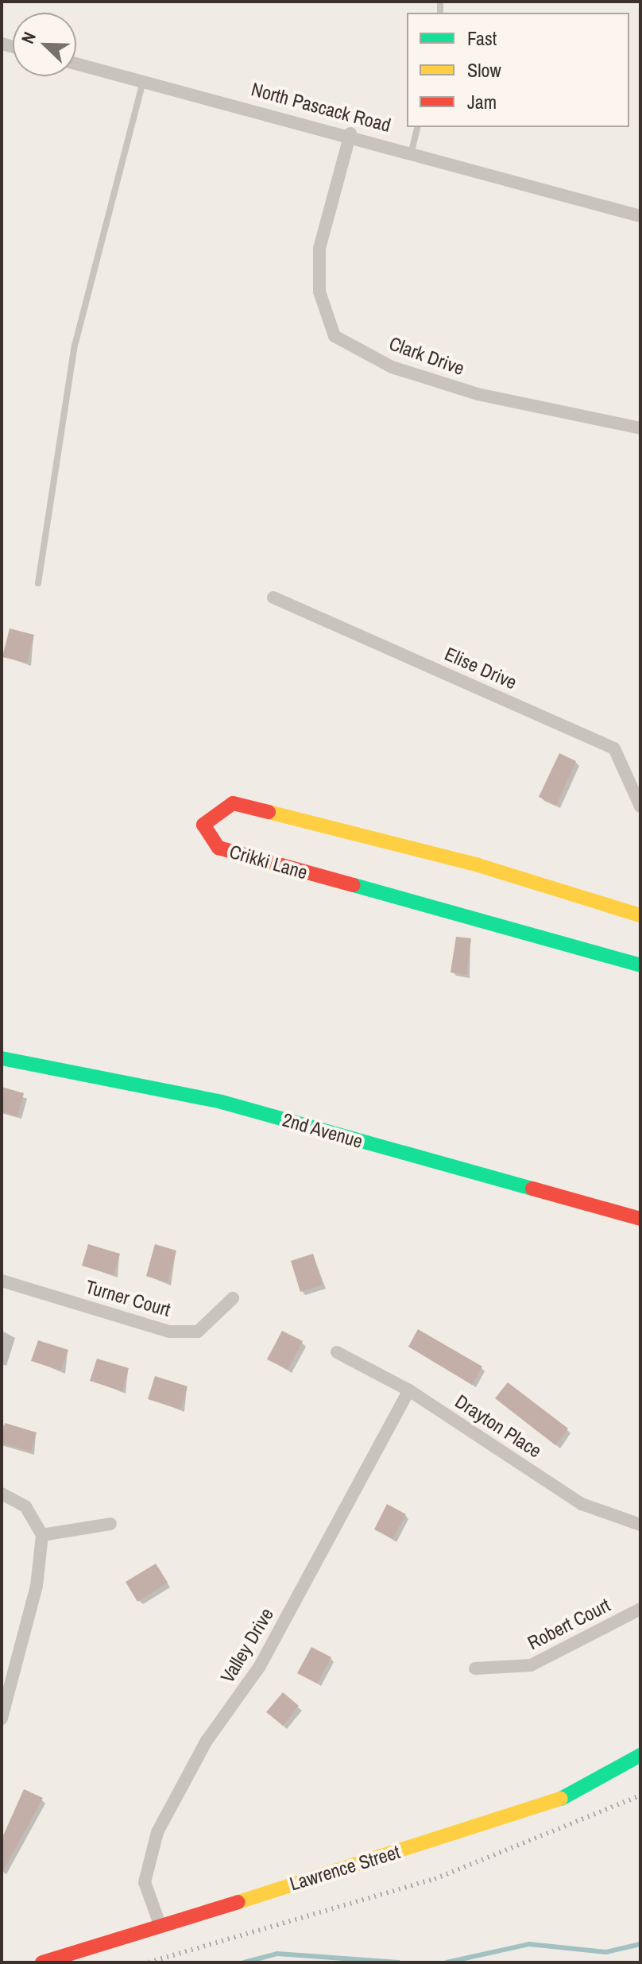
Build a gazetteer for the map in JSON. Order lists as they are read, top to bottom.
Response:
{
  "streets": {
    "street": [
      "North Pascack Road",
      "Clark Drive",
      "Elise Drive",
      "Crikki Lane",
      "2nd Avenue",
      "Turner Court",
      "Drayton Place",
      "Robert Court",
      "Valley Drive",
      "Lawrence Street"
    ]
  },
  "crossings": [
    ["North Pascack Road", "Clark Drive"],
    ["Drayton Place", "Valley Drive"],
    ["Valley Drive", "Lawrence Street"]
  ],
  "legend": ["Fast", "Slow", "Jam"],
  "north": "top left"
}
